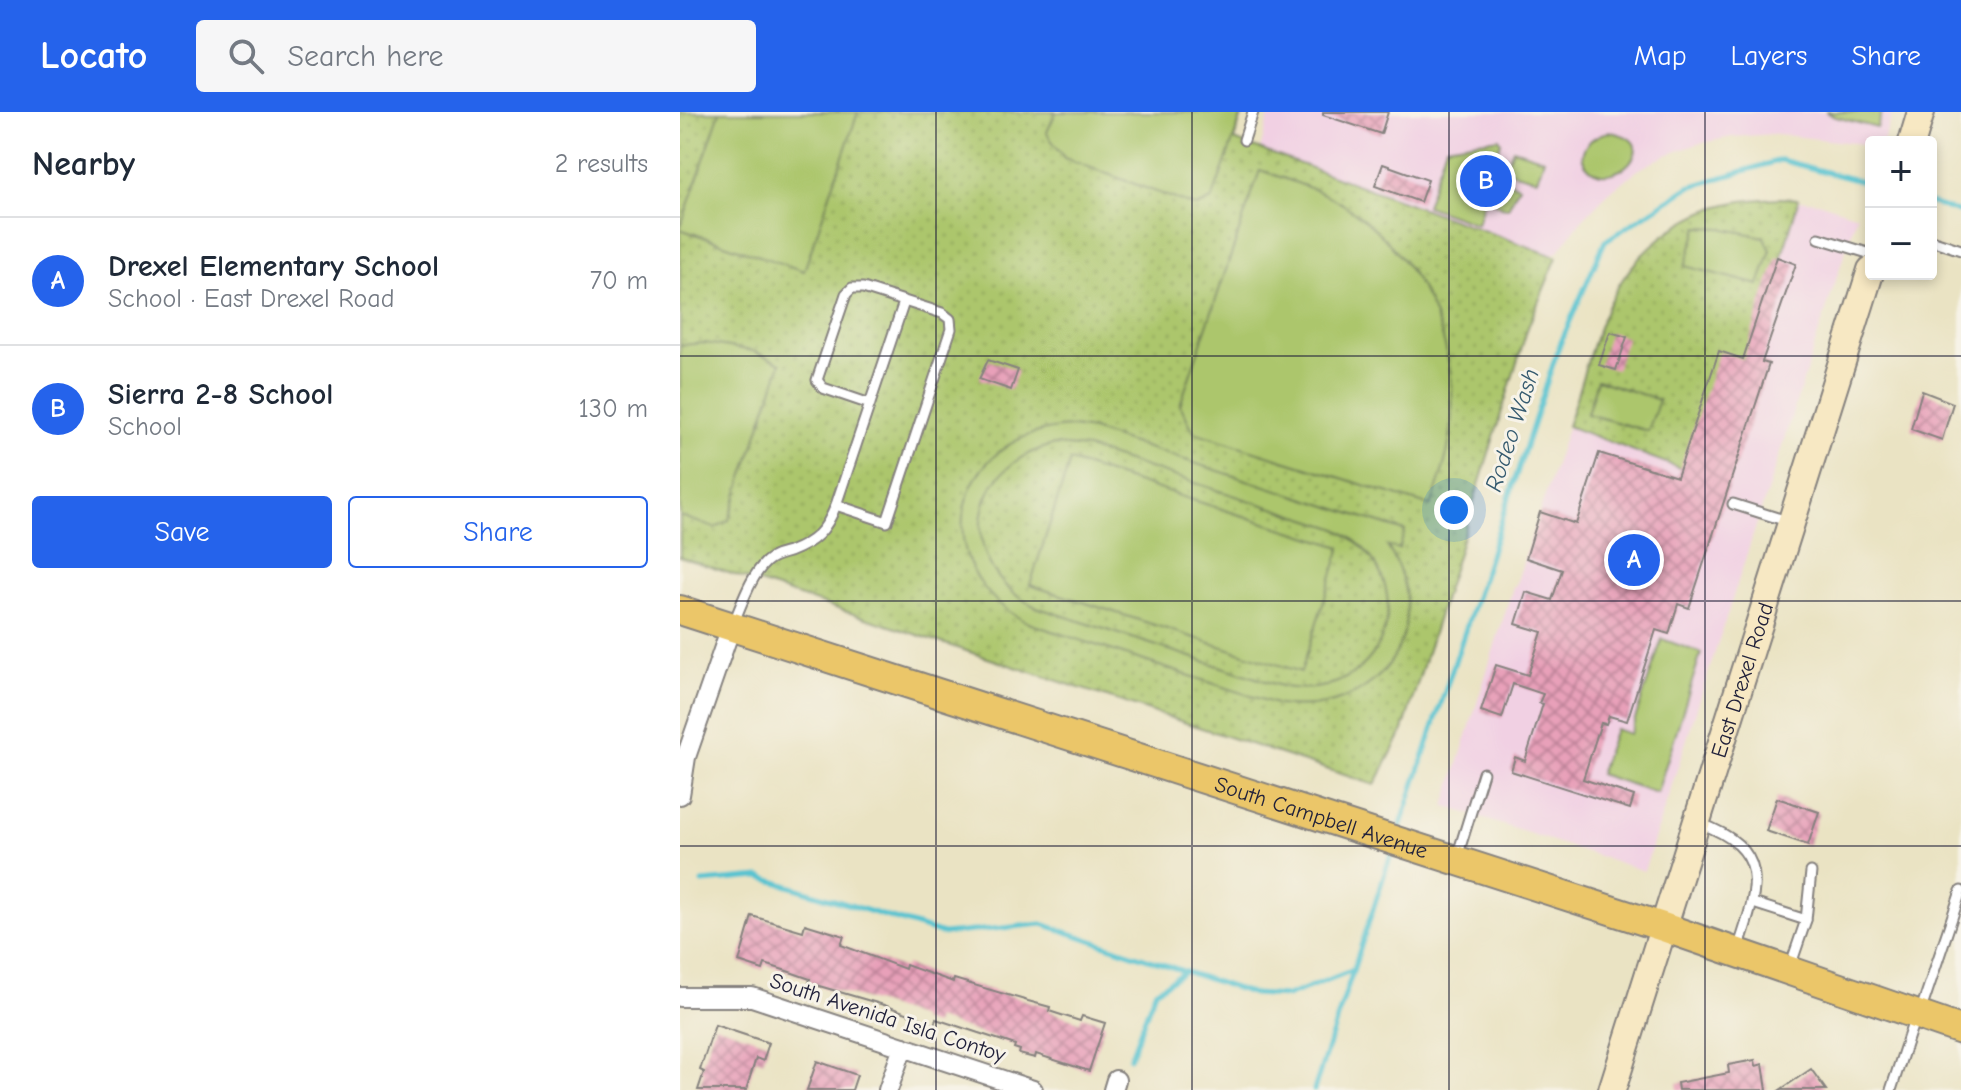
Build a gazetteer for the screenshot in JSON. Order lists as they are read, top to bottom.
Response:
{
  "streets": {
    "main road": ["South Campbell Avenue"],
    "street": ["East Drexel Road", "South Avenida Isla Contoy"]
  },
  "crossings": [
    ["East Drexel Road", "South Campbell Avenue"]
  ],
  "water": ["Rodeo Wash"],
  "page": {
    "header": "Locato",
    "search": "Search here",
    "nav": ["Map", "Layers", "Share"],
    "heading": ["Nearby", "2 results"],
    "map_buttons": ["+", "−"],
    "pins": ["B", "A"],
    "list": [
      {
        "mark": "A",
        "name": "Drexel Elementary School",
        "note": "School · East Drexel Road",
        "value": "70 m"
      },
      {
        "mark": "B",
        "name": "Sierra 2-8 School",
        "note": "School",
        "value": "130 m"
      }
    ],
    "buttons": ["Save", "Share"]
  }
}
